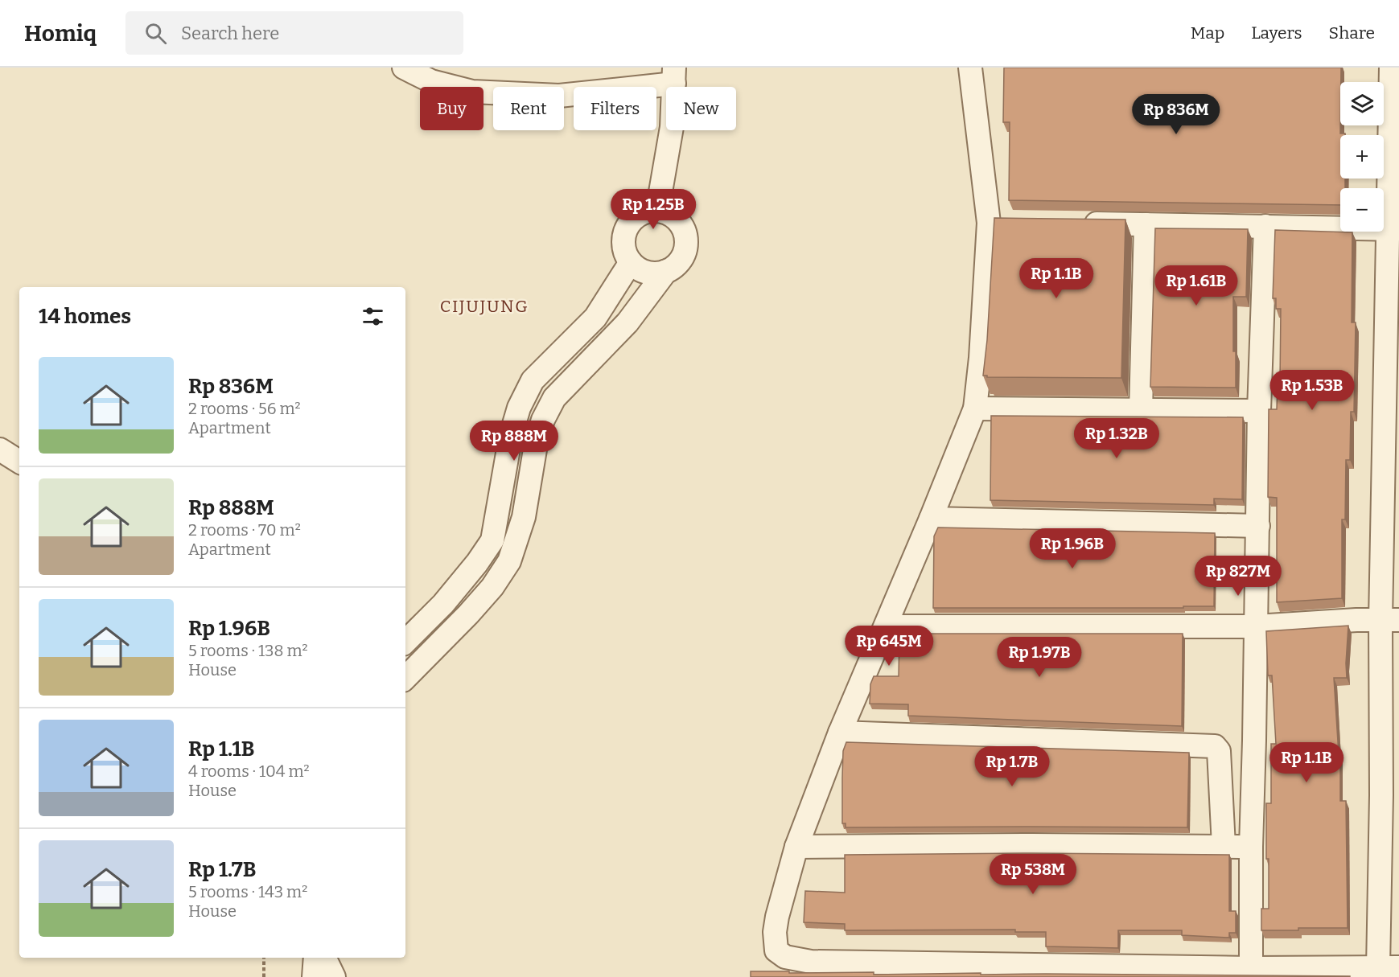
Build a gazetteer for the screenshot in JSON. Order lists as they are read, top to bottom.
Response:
{
  "districts": ["CIJUJUNG"],
  "page": {
    "header": "Homiq",
    "search": "Search here",
    "nav": ["Map", "Layers", "Share"],
    "map_buttons": ["+", "−"],
    "chip": [
      "Buy",
      "Rent",
      "Filters",
      "New"
    ],
    "price": [
      "Rp 836M",
      "Rp 1.25B",
      "Rp 1.1B",
      "Rp 1.61B",
      "Rp 1.53B",
      "Rp 1.32B",
      "Rp 888M",
      "Rp 1.96B",
      "Rp 827M",
      "Rp 645M",
      "Rp 1.97B",
      "Rp 1.1B",
      "Rp 1.7B",
      "Rp 538M"
    ],
    "heading": "14 homes",
    "list": [
      {
        "name": "Rp 836M",
        "note": "2 rooms · 56 m² · Apartment"
      },
      {
        "name": "Rp 888M",
        "note": "2 rooms · 70 m² · Apartment"
      },
      {
        "name": "Rp 1.96B",
        "note": "5 rooms · 138 m² · House"
      },
      {
        "name": "Rp 1.1B",
        "note": "4 rooms · 104 m² · House"
      },
      {
        "name": "Rp 1.7B",
        "note": "5 rooms · 143 m² · House"
      }
    ]
  }
}
